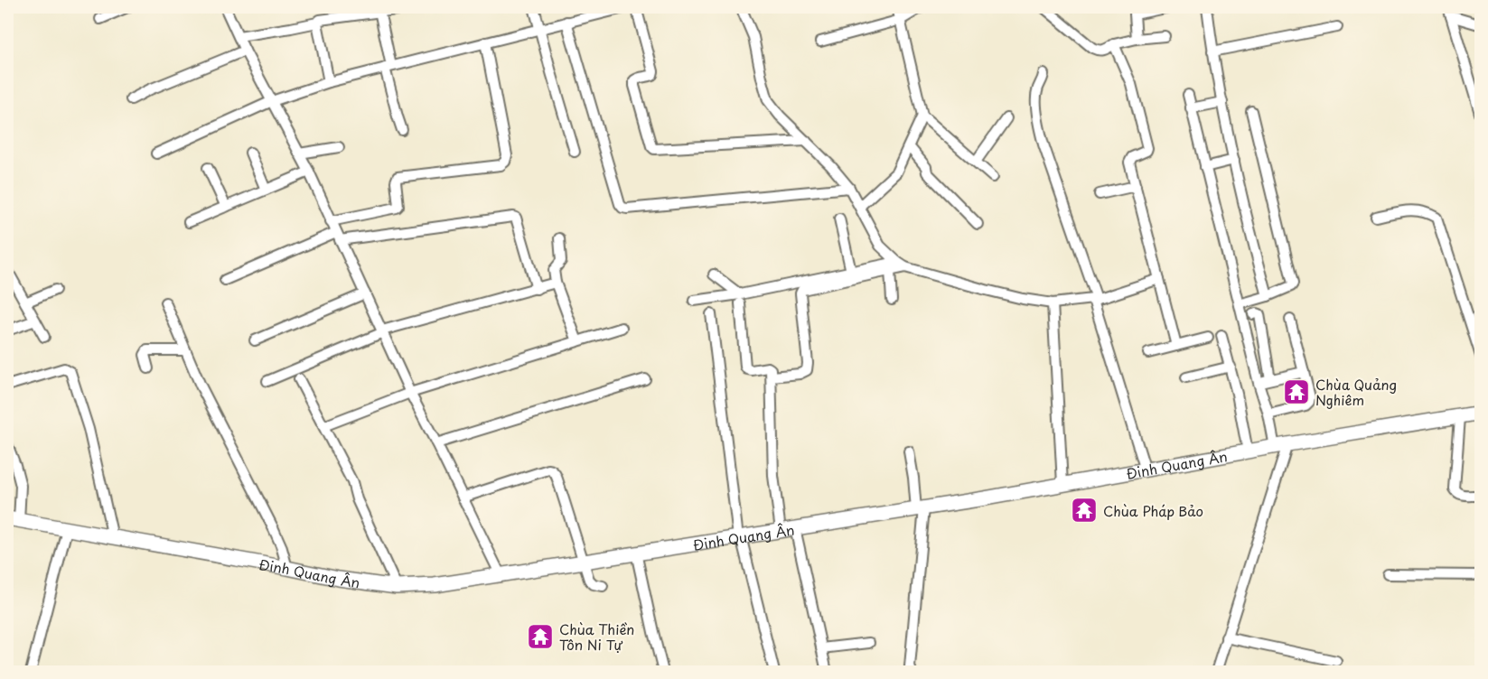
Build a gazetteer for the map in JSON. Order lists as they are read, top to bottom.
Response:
{
  "streets": {
    "street": ["Đinh Quang Ân"]
  },
  "places": {
    "temple": ["Chùa Quảng Nghiêm", "Chùa Pháp Bảo", "Chùa Thiền Tôn Ni Tự"]
  }
}
